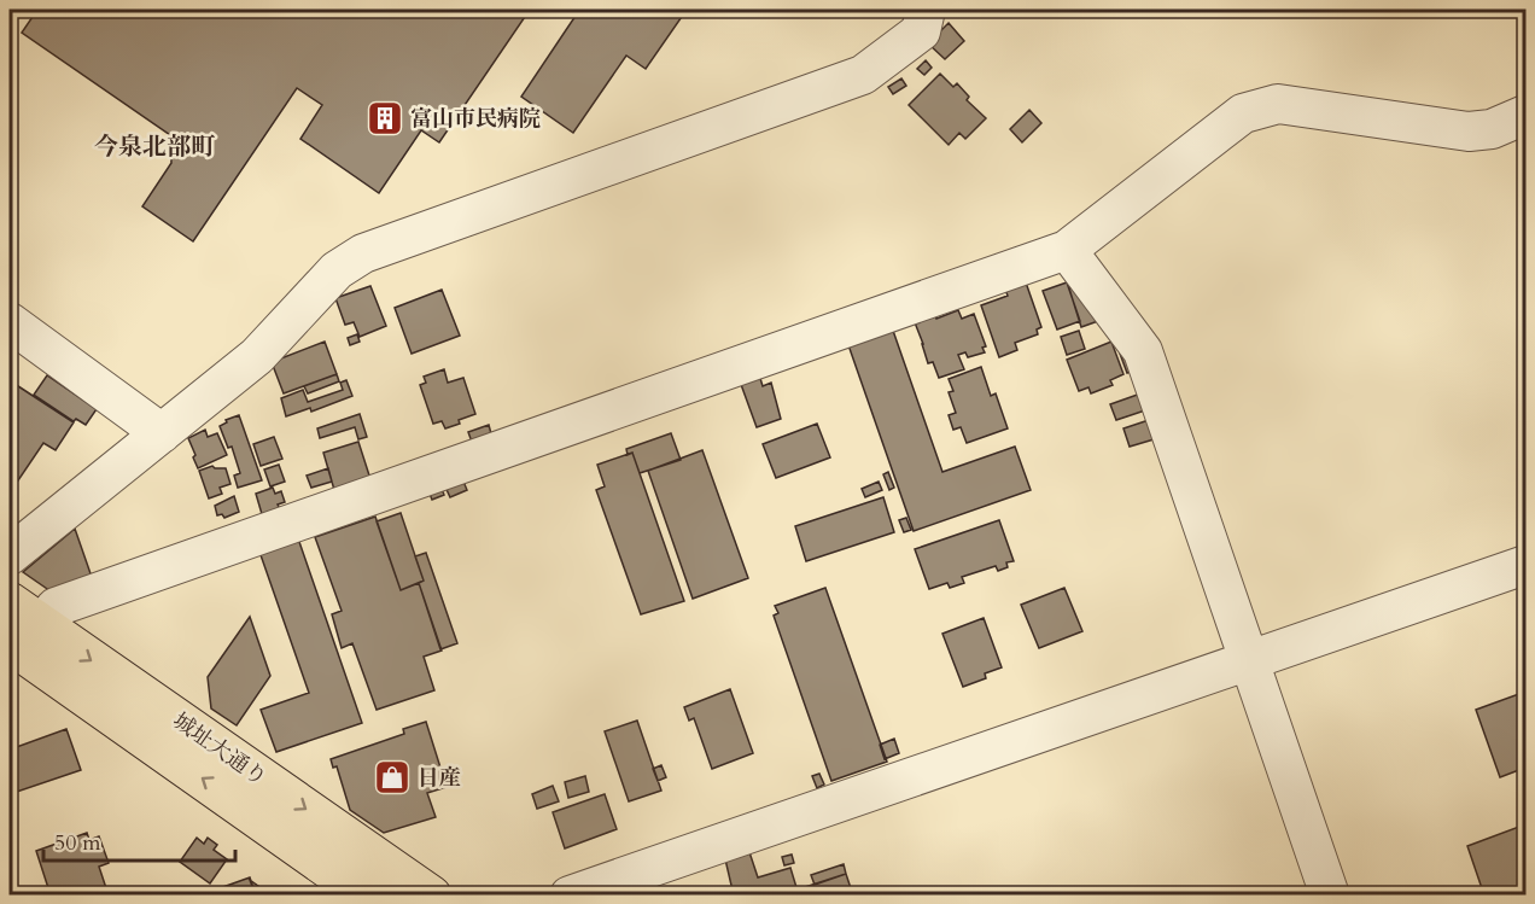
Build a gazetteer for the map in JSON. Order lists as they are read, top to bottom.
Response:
{
  "streets": {
    "highway": ["城址大通り"]
  },
  "districts": ["今泉北部町"],
  "places": {
    "building": ["富山市民病院"],
    "shop": ["日産"]
  },
  "scale_bar": "50 m"
}
